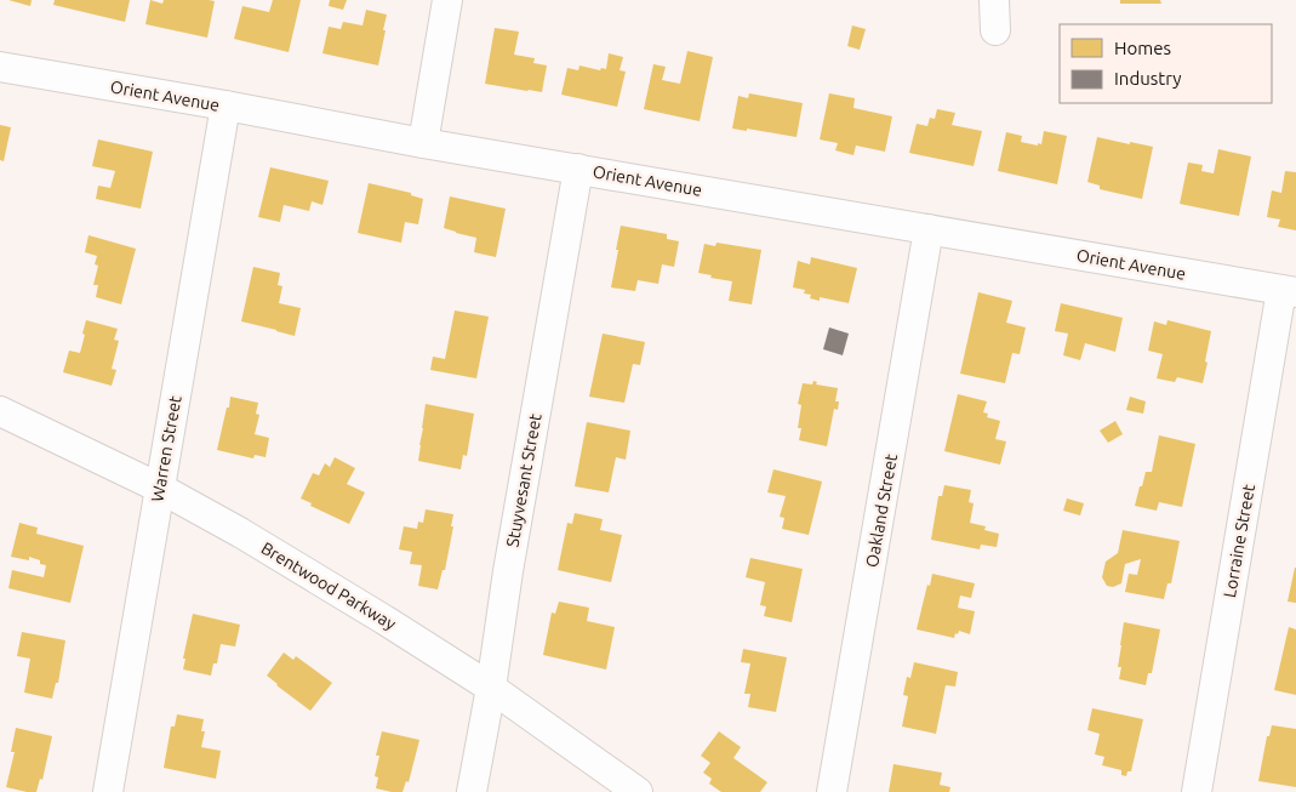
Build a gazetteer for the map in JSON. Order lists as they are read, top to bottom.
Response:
{
  "streets": {
    "street": [
      "Orient Avenue",
      "Warren Street",
      "Stuyvesant Street",
      "Oakland Street",
      "Lorraine Street",
      "Brentwood Parkway"
    ]
  },
  "crossings": [
    ["Orient Avenue", "Warren Street"],
    ["Orient Avenue", "Stuyvesant Street"],
    ["Orient Avenue", "Oakland Street"],
    ["Orient Avenue", "Lorraine Street"],
    ["Warren Street", "Brentwood Parkway"],
    ["Stuyvesant Street", "Brentwood Parkway"]
  ],
  "legend": ["Homes", "Industry"]
}
